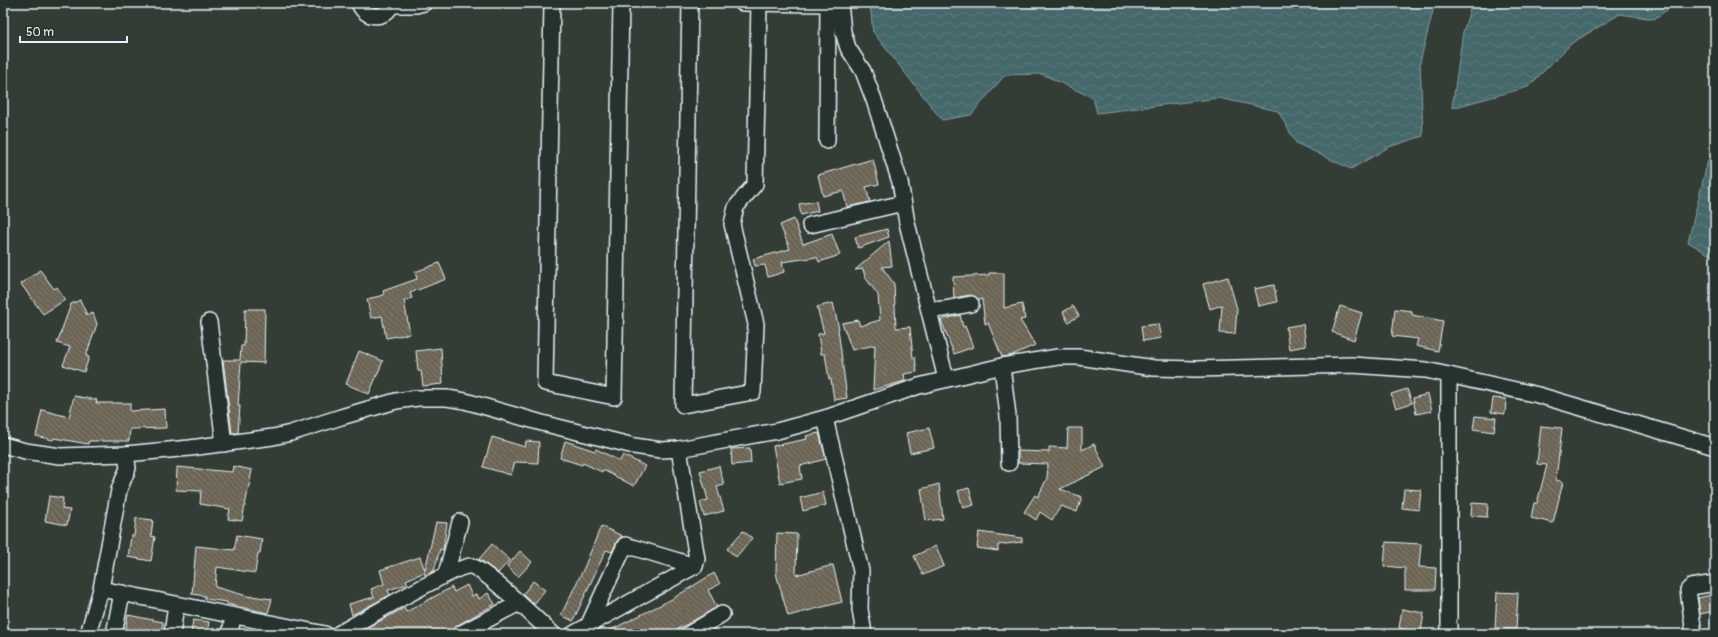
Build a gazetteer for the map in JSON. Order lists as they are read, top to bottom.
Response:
{
  "scale_bar": "50 m"
}
